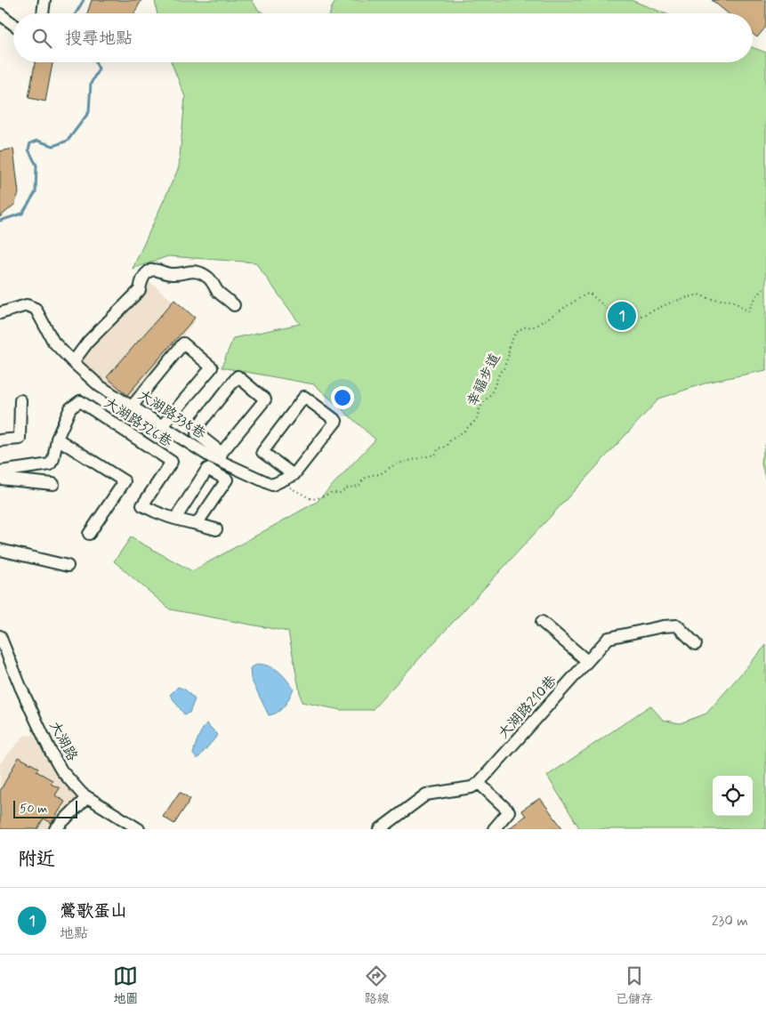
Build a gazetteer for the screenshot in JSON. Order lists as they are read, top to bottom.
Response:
{
  "streets": {
    "street": [
      "大湖路338巷",
      "大湖路326巷",
      "大湖路210巷",
      "大湖路"
    ],
    "path": ["幸福步道"]
  },
  "crossings": [
    ["幸福步道", "大湖路338巷"]
  ],
  "scale_bar": "50 m",
  "page": {
    "search": "搜尋地點",
    "pins": "1",
    "scale": "50 m",
    "heading": "附近",
    "list": [
      {
        "mark": "1",
        "name": "鶯歌蛋山",
        "note": "地點",
        "value": "230 m"
      }
    ],
    "nav": ["地圖", "路線", "已儲存"]
  }
}
